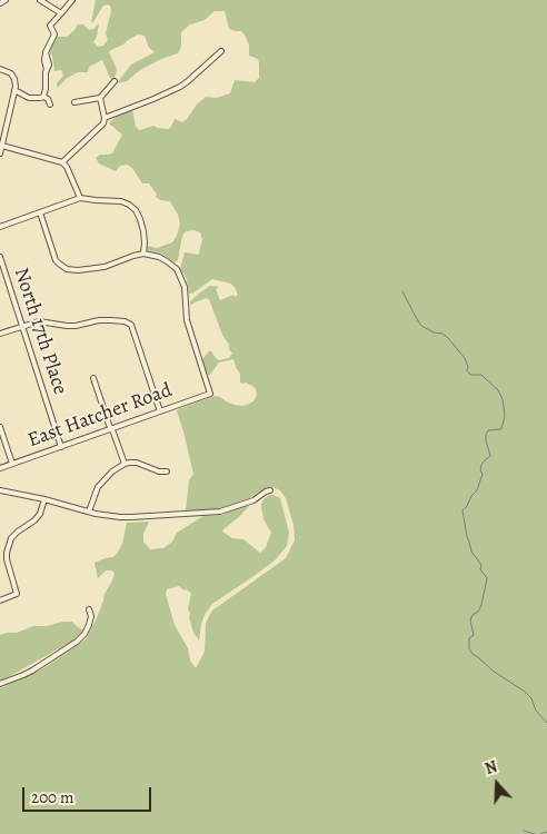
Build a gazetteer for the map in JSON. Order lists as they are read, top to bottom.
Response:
{
  "streets": {
    "street": ["North 17th Place", "East Hatcher Road"]
  },
  "crossings": [
    ["North 17th Place", "East Hatcher Road"]
  ],
  "scale_bar": "200 m",
  "north": "top"
}
